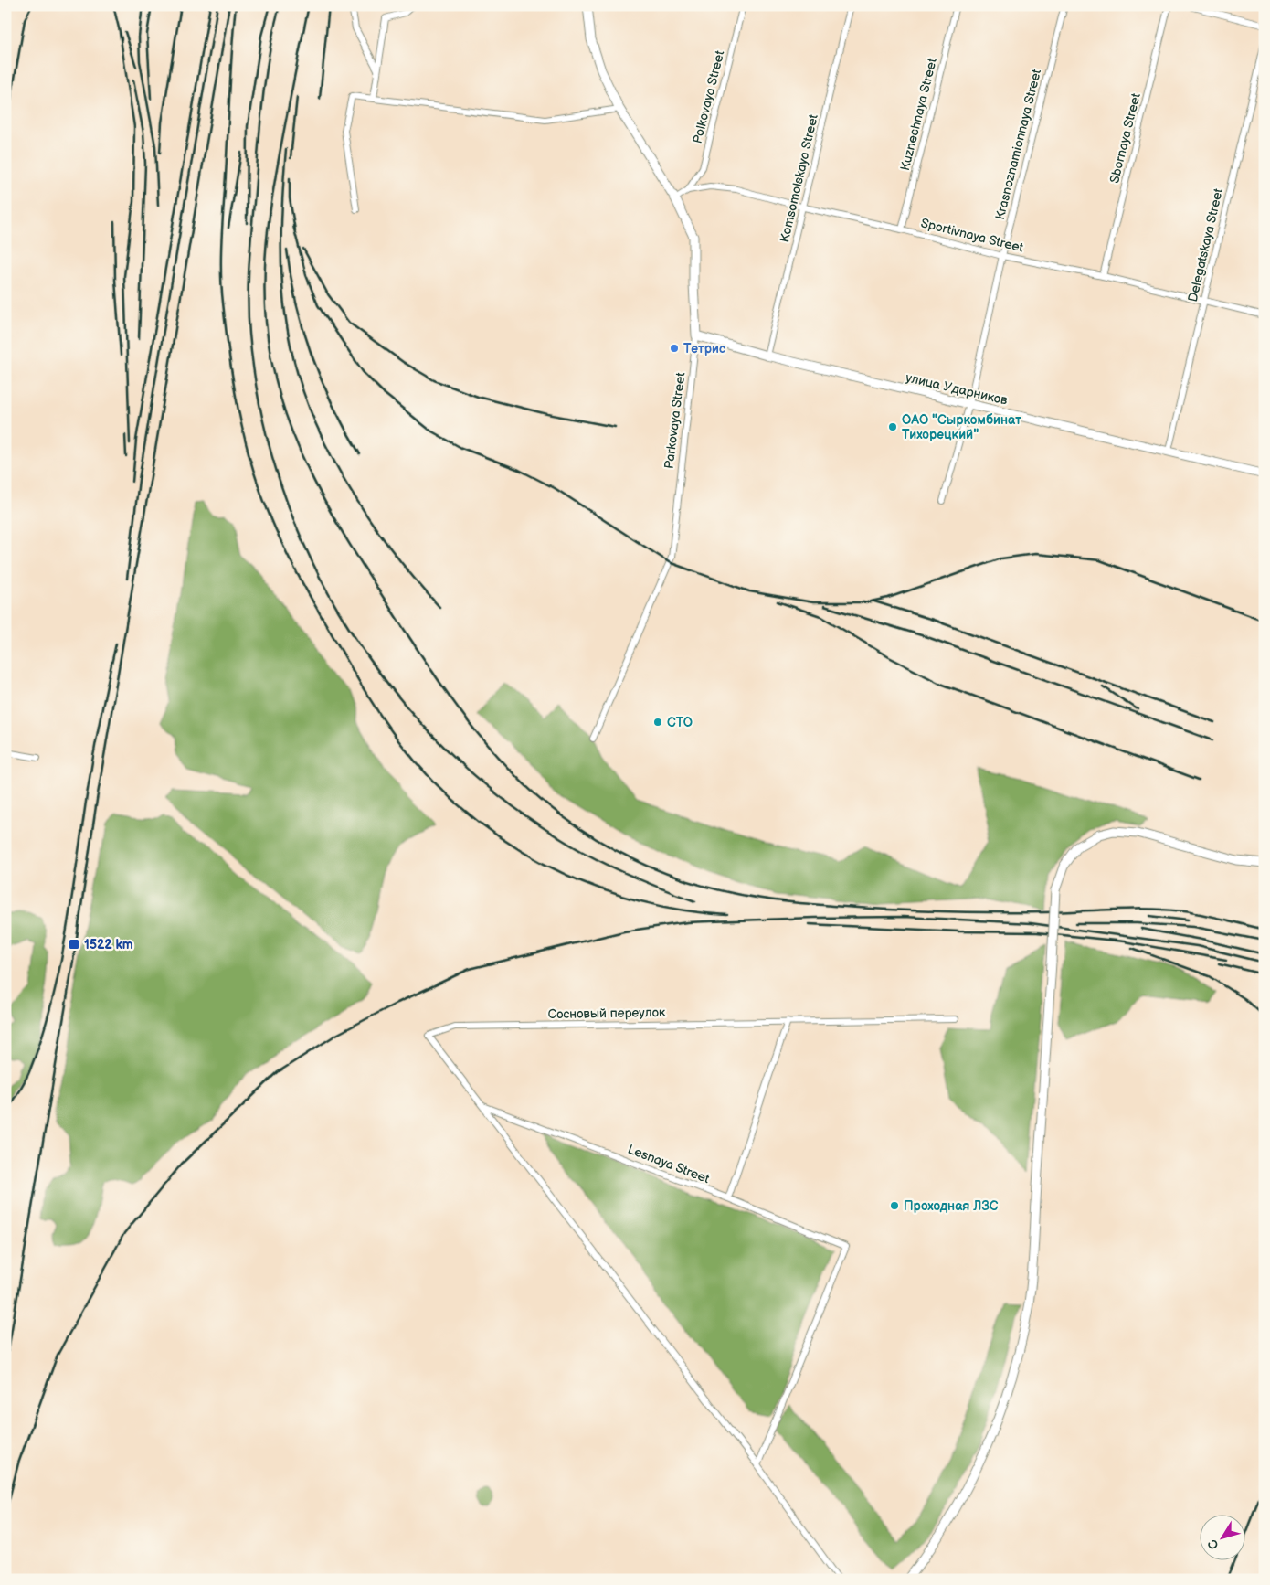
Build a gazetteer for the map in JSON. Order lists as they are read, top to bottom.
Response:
{
  "streets": {
    "main road": ["улица Ударников", "Parkovaya Street"],
    "street": [
      "Polkovaya Street",
      "Kuznechnaya Street",
      "Sbornaya Street",
      "Krasnoznamionnaya Street",
      "Komsomolskaya Street",
      "Sportivnaya Street",
      "Delegatskaya Street",
      "Сосновый переулок",
      "Lesnaya Street"
    ]
  },
  "crossings": [
    ["Polkovaya Street", "Sportivnaya Street"],
    ["Kuznechnaya Street", "Sportivnaya Street"],
    ["Sbornaya Street", "Sportivnaya Street"],
    ["Krasnoznamionnaya Street", "Sportivnaya Street"],
    ["Krasnoznamionnaya Street", "улица Ударников"],
    ["Komsomolskaya Street", "Sportivnaya Street"],
    ["Komsomolskaya Street", "улица Ударников"],
    ["Sportivnaya Street", "Delegatskaya Street"],
    ["Sportivnaya Street", "Parkovaya Street"],
    ["Delegatskaya Street", "улица Ударников"],
    ["улица Ударников", "Parkovaya Street"],
    ["Сосновый переулок", "Lesnaya Street"]
  ],
  "places": {
    "other": [
      "Тетрис",
      "ОАО \"Сыркомбинат Тихорецкий\"",
      "СТО",
      "Проходная ЛЗС"
    ],
    "transit": ["1522 km"]
  },
  "north": "bottom left"
}
